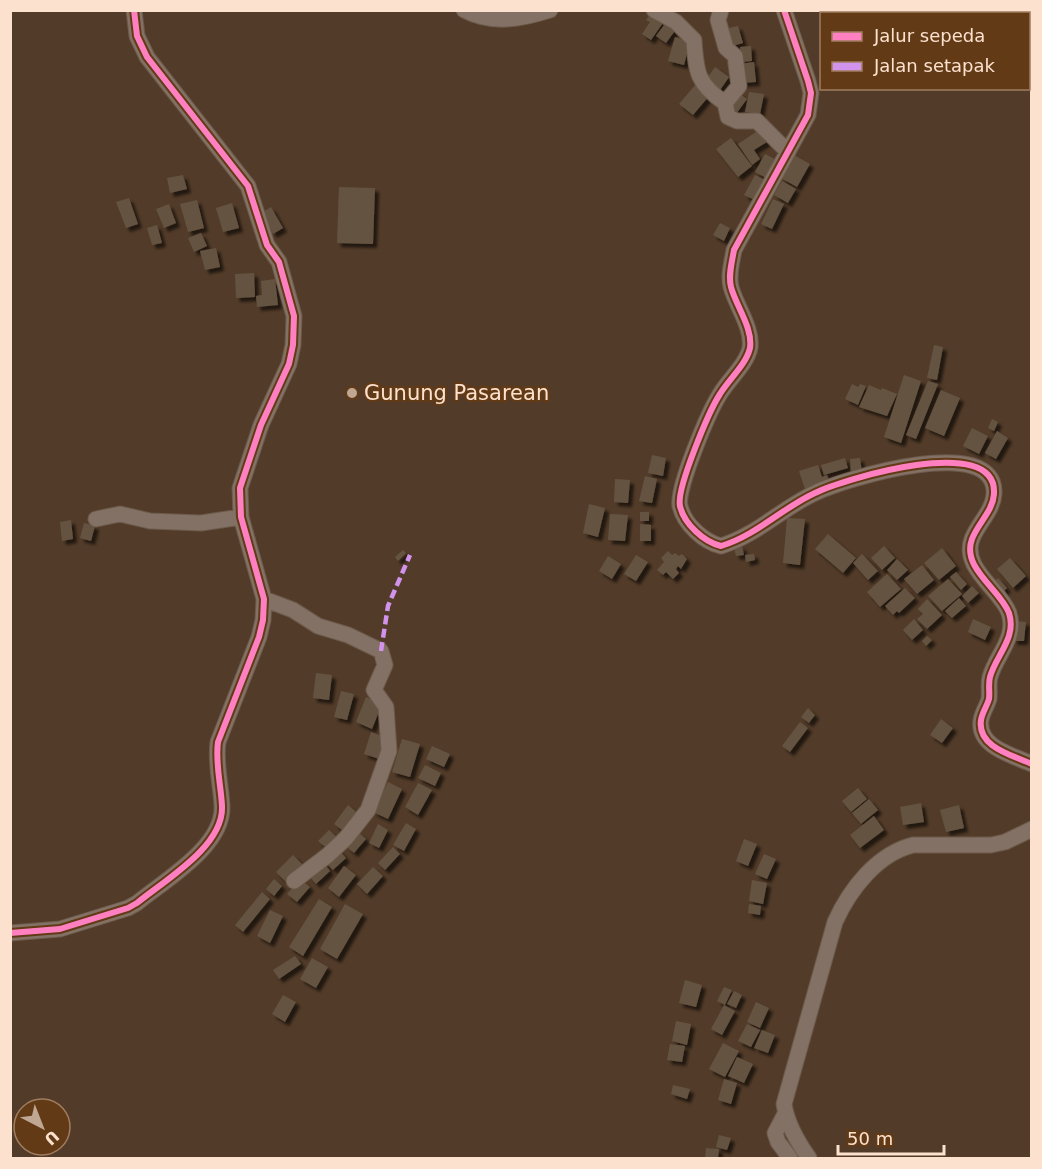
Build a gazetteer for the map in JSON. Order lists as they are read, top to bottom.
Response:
{
  "places": ["Gunung Pasarean"],
  "legend": ["Jalur sepeda", "Jalan setapak"],
  "scale_bar": "50 m",
  "north": "bottom right"
}
